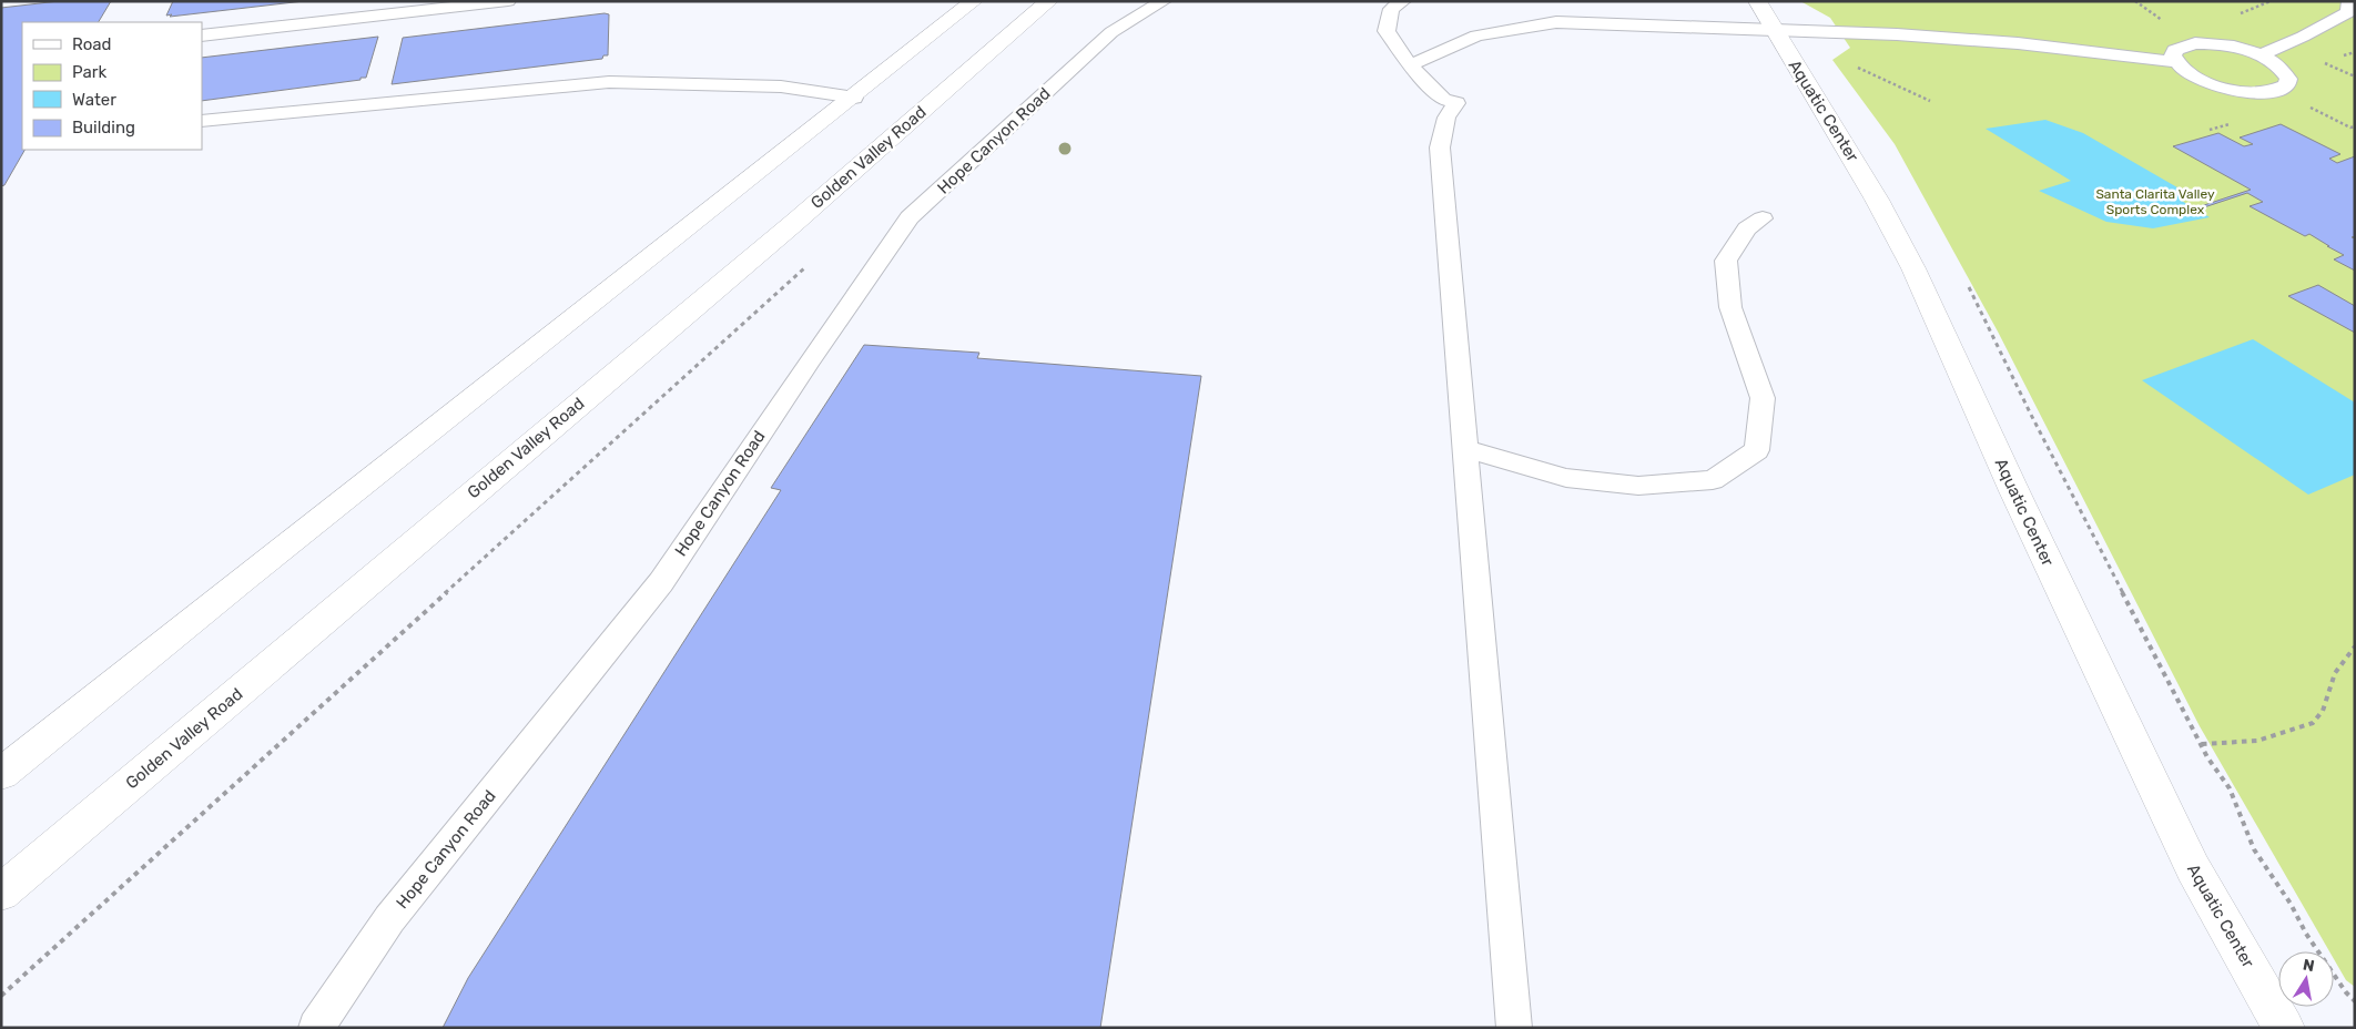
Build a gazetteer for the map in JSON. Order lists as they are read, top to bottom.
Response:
{
  "streets": {
    "main road": ["Aquatic Center", "Golden Valley Road"],
    "lane": ["Hope Canyon Road"]
  },
  "parks": ["Santa Clarita Valley Sports Complex"],
  "legend": [
    "Road",
    "Park",
    "Water",
    "Building"
  ],
  "north": "top"
}
